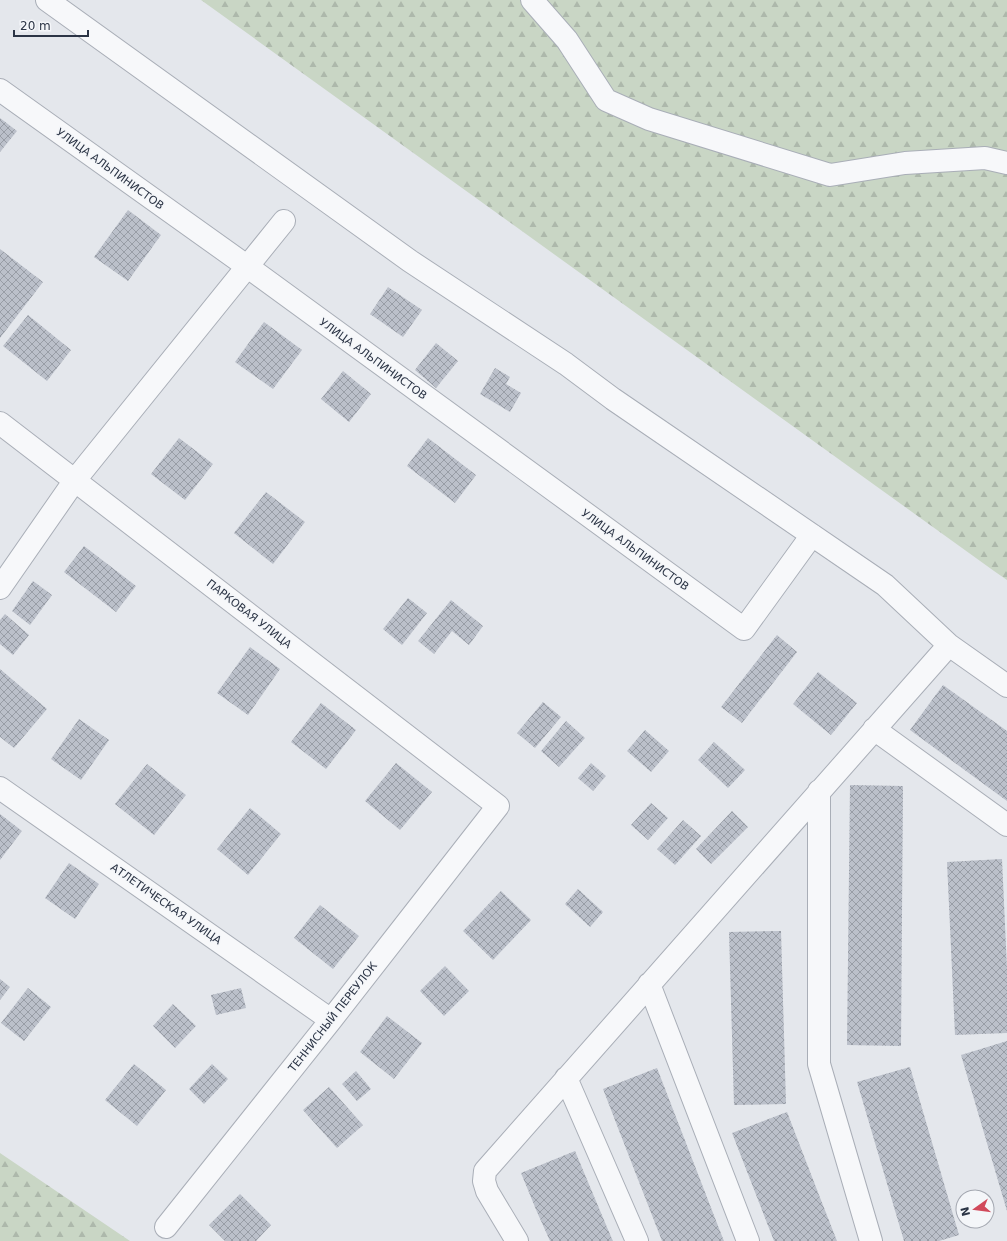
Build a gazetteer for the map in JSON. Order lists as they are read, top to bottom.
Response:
{
  "streets": {
    "street": [
      "УЛИЦА АЛЬПИНИСТОВ",
      "ПАРКОВАЯ УЛИЦА",
      "АТЛЕТИЧЕСКАЯ УЛИЦА",
      "ТЕННИСНЫЙ ПЕРЕУЛОК"
    ]
  },
  "crossings": [
    ["ПАРКОВАЯ УЛИЦА", "ТЕННИСНЫЙ ПЕРЕУЛОК"],
    ["АТЛЕТИЧЕСКАЯ УЛИЦА", "ТЕННИСНЫЙ ПЕРЕУЛОК"]
  ],
  "scale_bar": "20 m",
  "north": "left"
}
